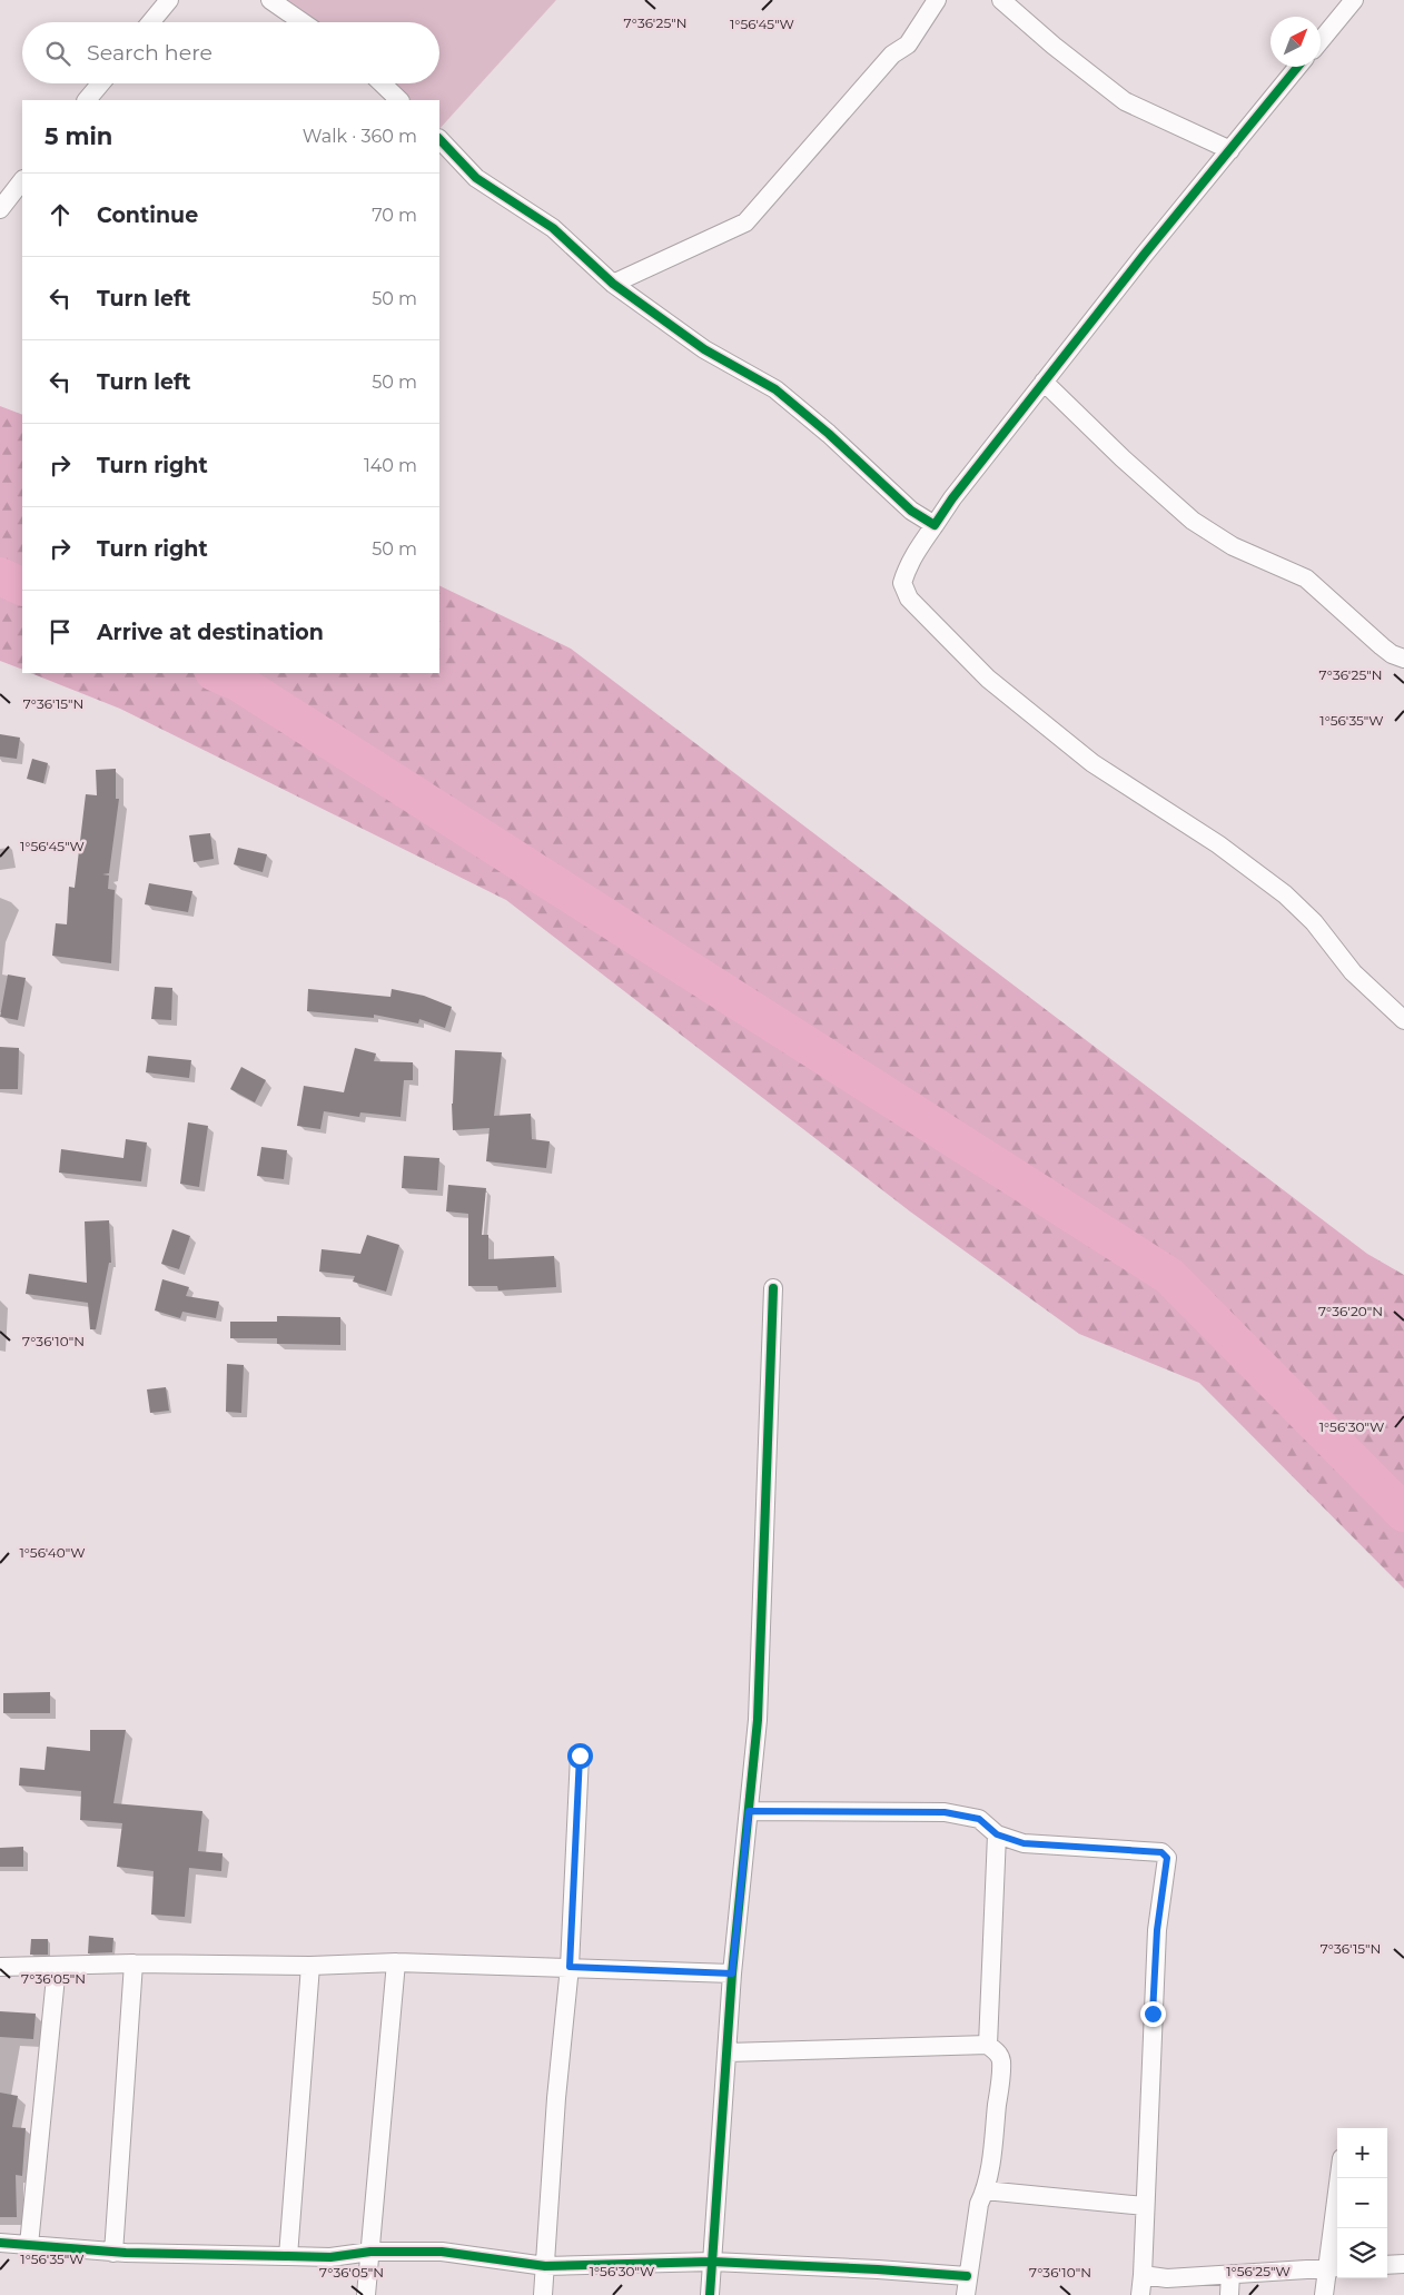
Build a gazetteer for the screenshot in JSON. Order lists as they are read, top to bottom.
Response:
{
  "north": "top right",
  "page": {
    "search": "Search here",
    "heading": ["5 min", "Walk · 360 m"],
    "list": [
      ["Continue", "70 m"],
      ["Turn left", "50 m"],
      ["Turn left", "50 m"],
      ["Turn right", "140 m"],
      ["Turn right", "50 m"],
      "Arrive at destination"
    ],
    "map_buttons": ["+", "−"]
  },
  "coordinates": [
    "7°36'25\"N",
    "1°56'45\"W",
    "7°36'15\"N",
    "1°56'35\"W",
    "7°36'20\"N",
    "7°36'10\"N",
    "1°56'30\"W",
    "1°56'40\"W",
    "7°36'05\"N",
    "1°56'25\"W"
  ]
}
